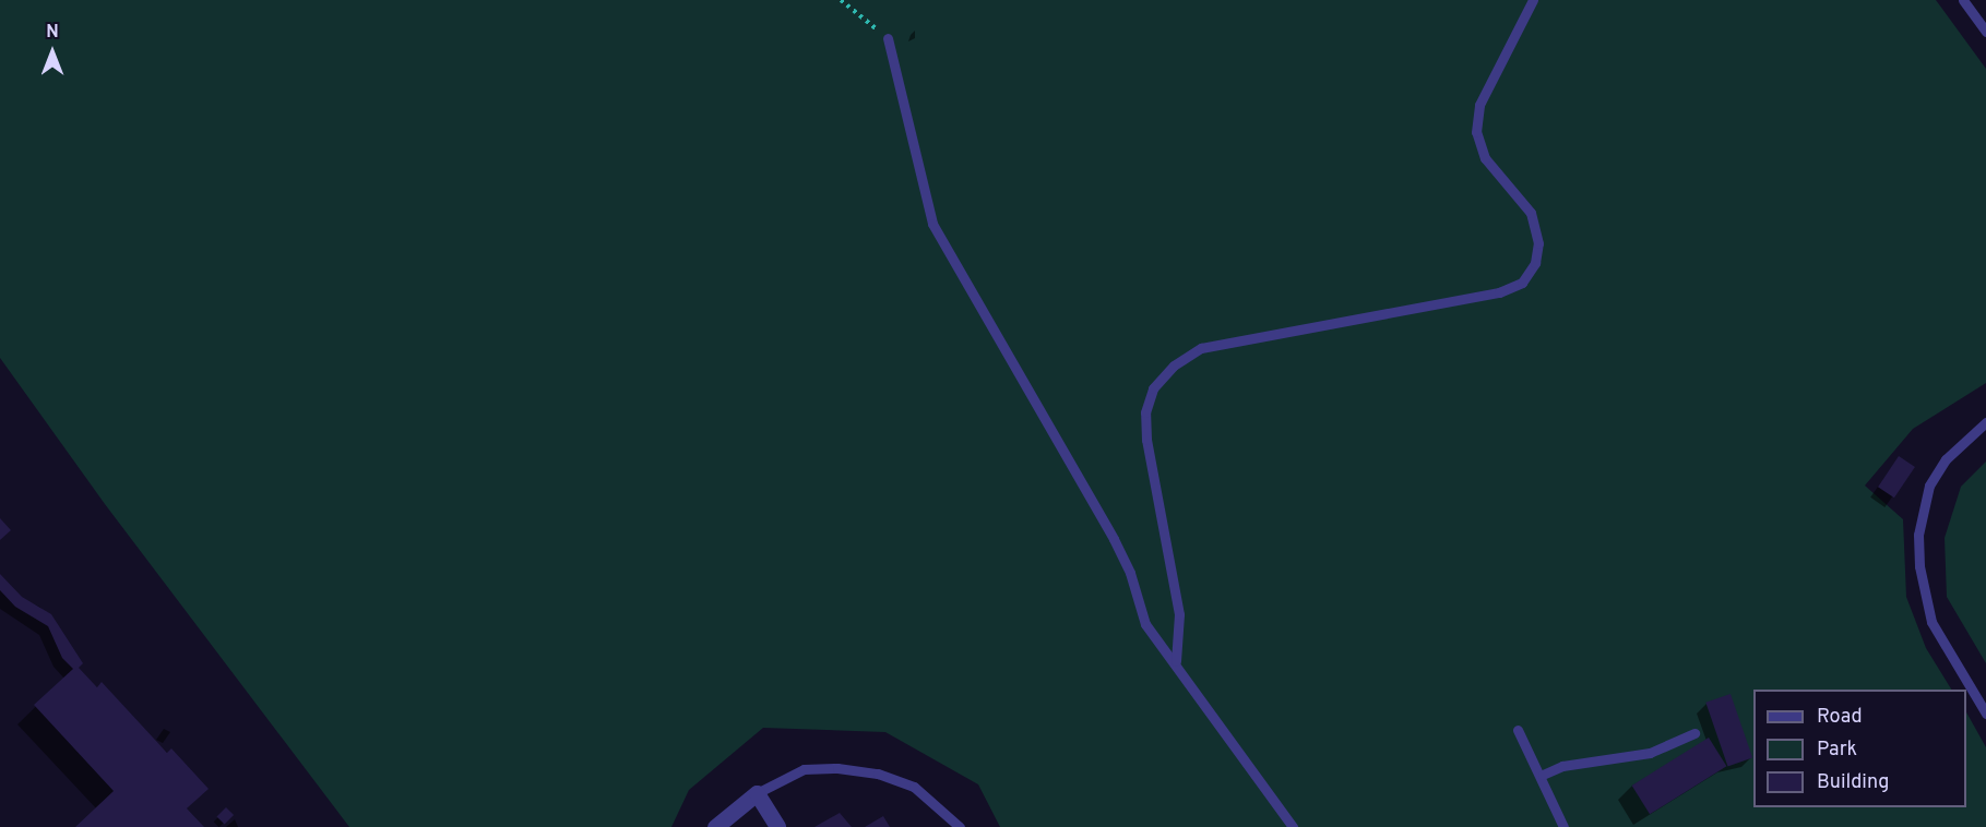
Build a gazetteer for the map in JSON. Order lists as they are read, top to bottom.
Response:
{
  "legend": ["Road", "Park", "Building"],
  "north": "top"
}
